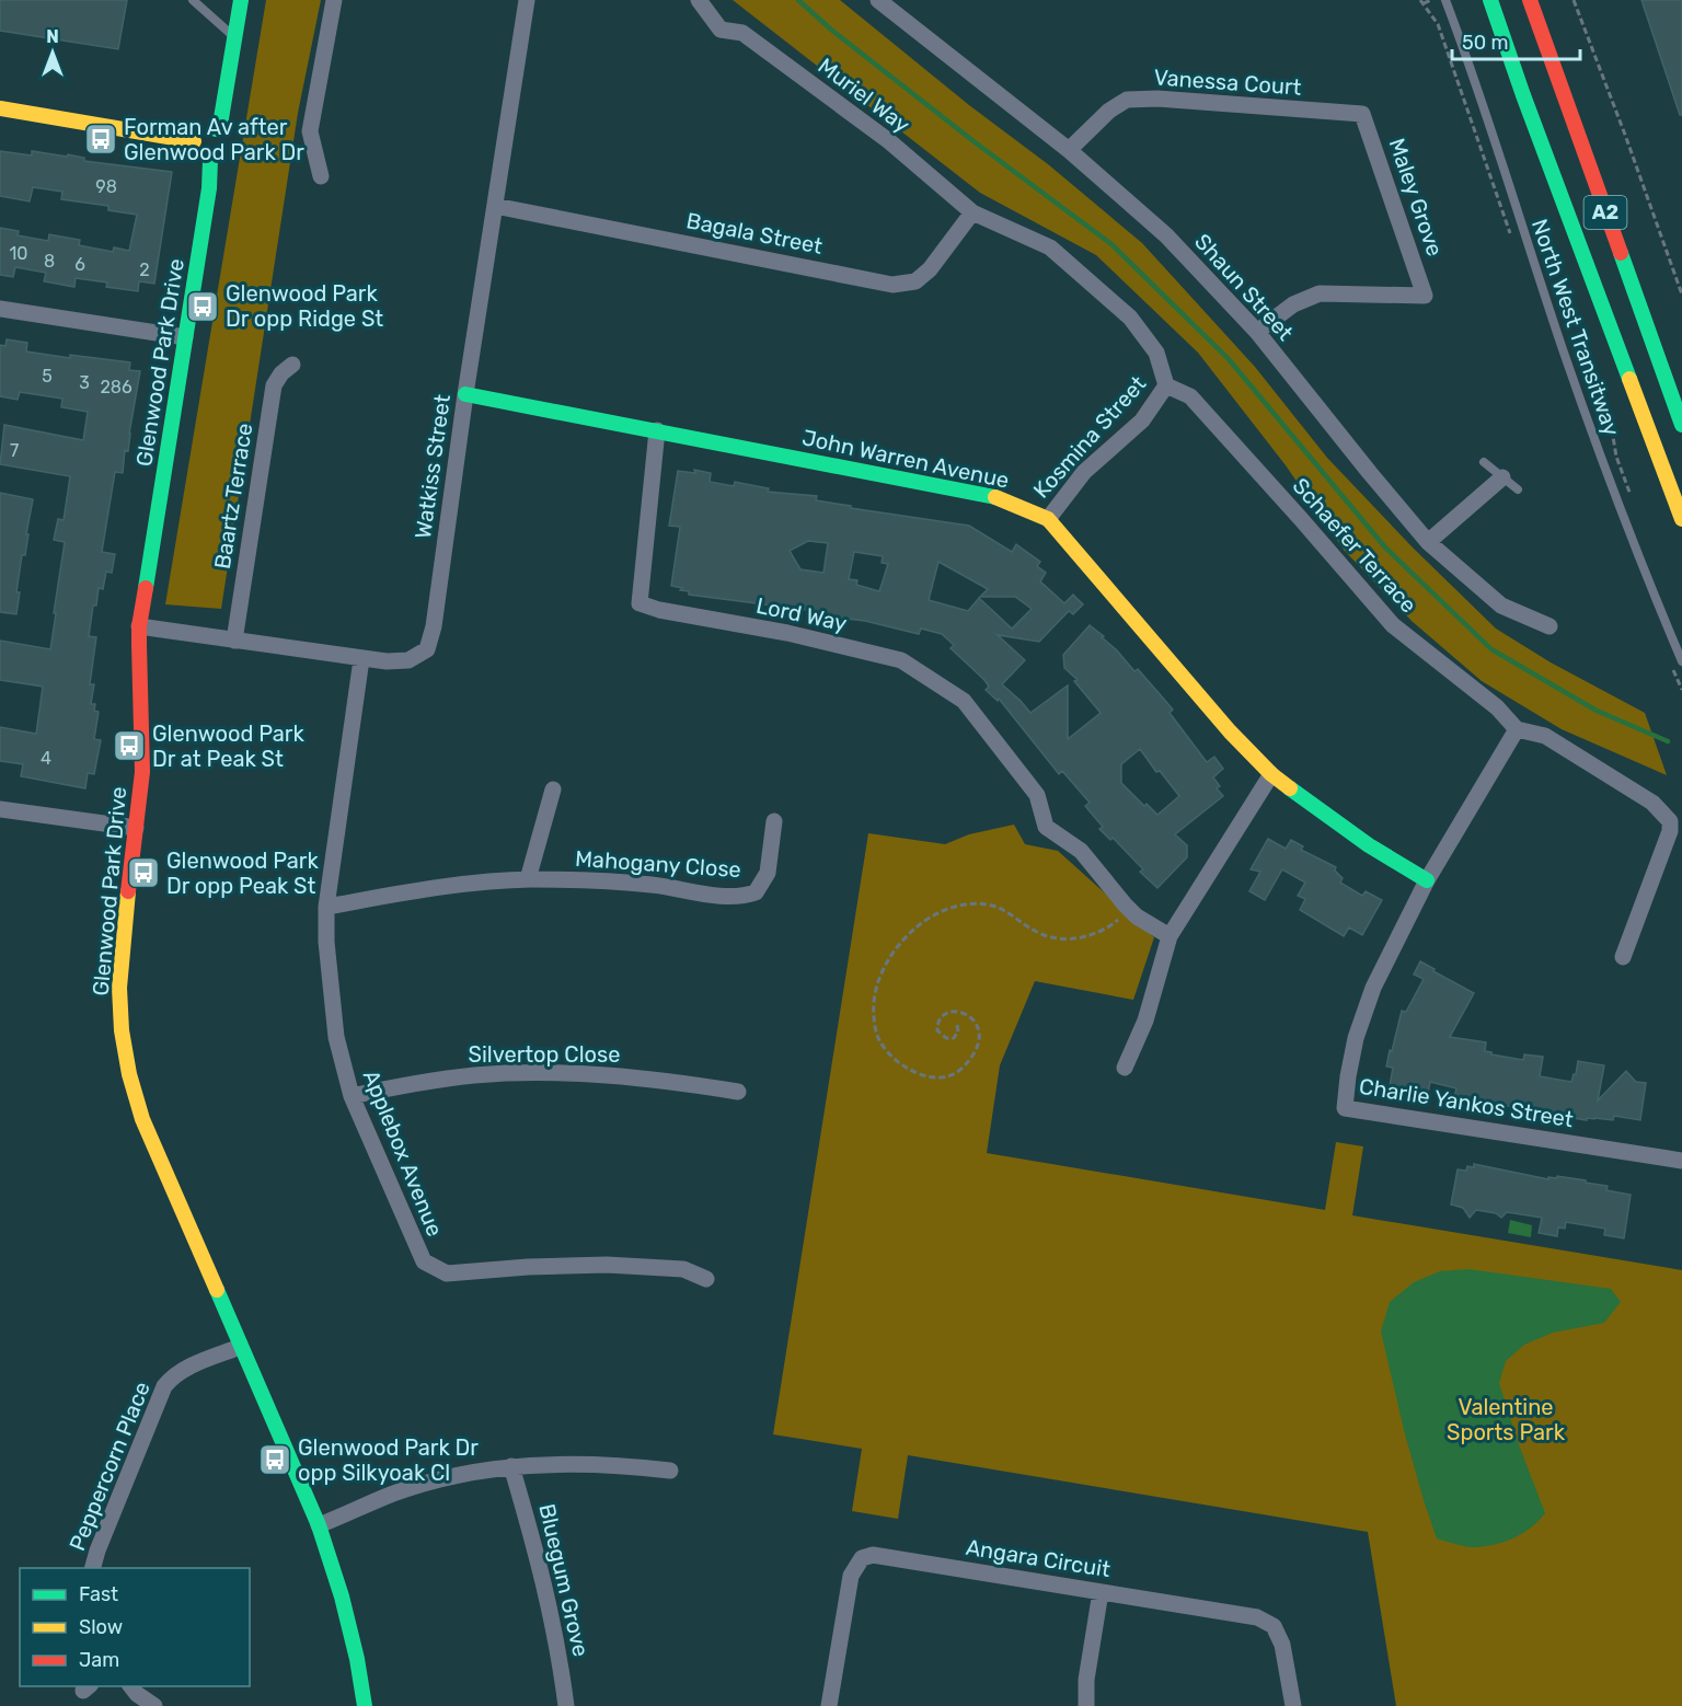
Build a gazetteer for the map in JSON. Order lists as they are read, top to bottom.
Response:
{
  "streets": {
    "main road": ["A2", "Glenwood Park Drive", "John Warren Avenue"],
    "street": [
      "Vanessa Court",
      "Muriel Way",
      "Maley Grove",
      "Bagala Street",
      "Shaun Street",
      "Kosmina Street",
      "Watkiss Street",
      "Baartz Terrace",
      "Schaefer Terrace",
      "Lord Way",
      "Mahogany Close",
      "Silvertop Close",
      "Charlie Yankos Street",
      "Applebox Avenue",
      "Peppercorn Place",
      "Angara Circuit",
      "Bluegum Grove"
    ],
    "lane": ["North West Transitway"]
  },
  "crossings": [
    ["Vanessa Court", "Maley Grove"],
    ["Vanessa Court", "Shaun Street"],
    ["Muriel Way", "Bagala Street"],
    ["Muriel Way", "Kosmina Street"],
    ["Muriel Way", "Schaefer Terrace"],
    ["Maley Grove", "Shaun Street"],
    ["Bagala Street", "Watkiss Street"],
    ["Glenwood Park Drive", "Watkiss Street"],
    ["Glenwood Park Drive", "Peppercorn Place"],
    ["Kosmina Street", "John Warren Avenue"],
    ["Kosmina Street", "Schaefer Terrace"],
    ["John Warren Avenue", "Watkiss Street"],
    ["John Warren Avenue", "Lord Way"],
    ["John Warren Avenue", "Charlie Yankos Street"],
    ["Watkiss Street", "Baartz Terrace"],
    ["Watkiss Street", "Applebox Avenue"],
    ["Schaefer Terrace", "Charlie Yankos Street"],
    ["Mahogany Close", "Applebox Avenue"],
    ["Silvertop Close", "Applebox Avenue"]
  ],
  "parks": ["Valentine Sports Park"],
  "places": {
    "bus stop": [
      "Forman Av after Glenwood Park Dr",
      "Glenwood Park Dr opp Ridge St",
      "Glenwood Park Dr at Peak St",
      "Glenwood Park Dr opp Peak St",
      "Glenwood Park Dr opp Silkyoak Cl"
    ]
  },
  "house_numbers": [
    "98",
    "10",
    "8",
    "6",
    "2",
    "5",
    "3",
    "286",
    "7",
    "4"
  ],
  "legend": ["Fast", "Slow", "Jam"],
  "scale_bar": "50 m",
  "north": "top"
}
